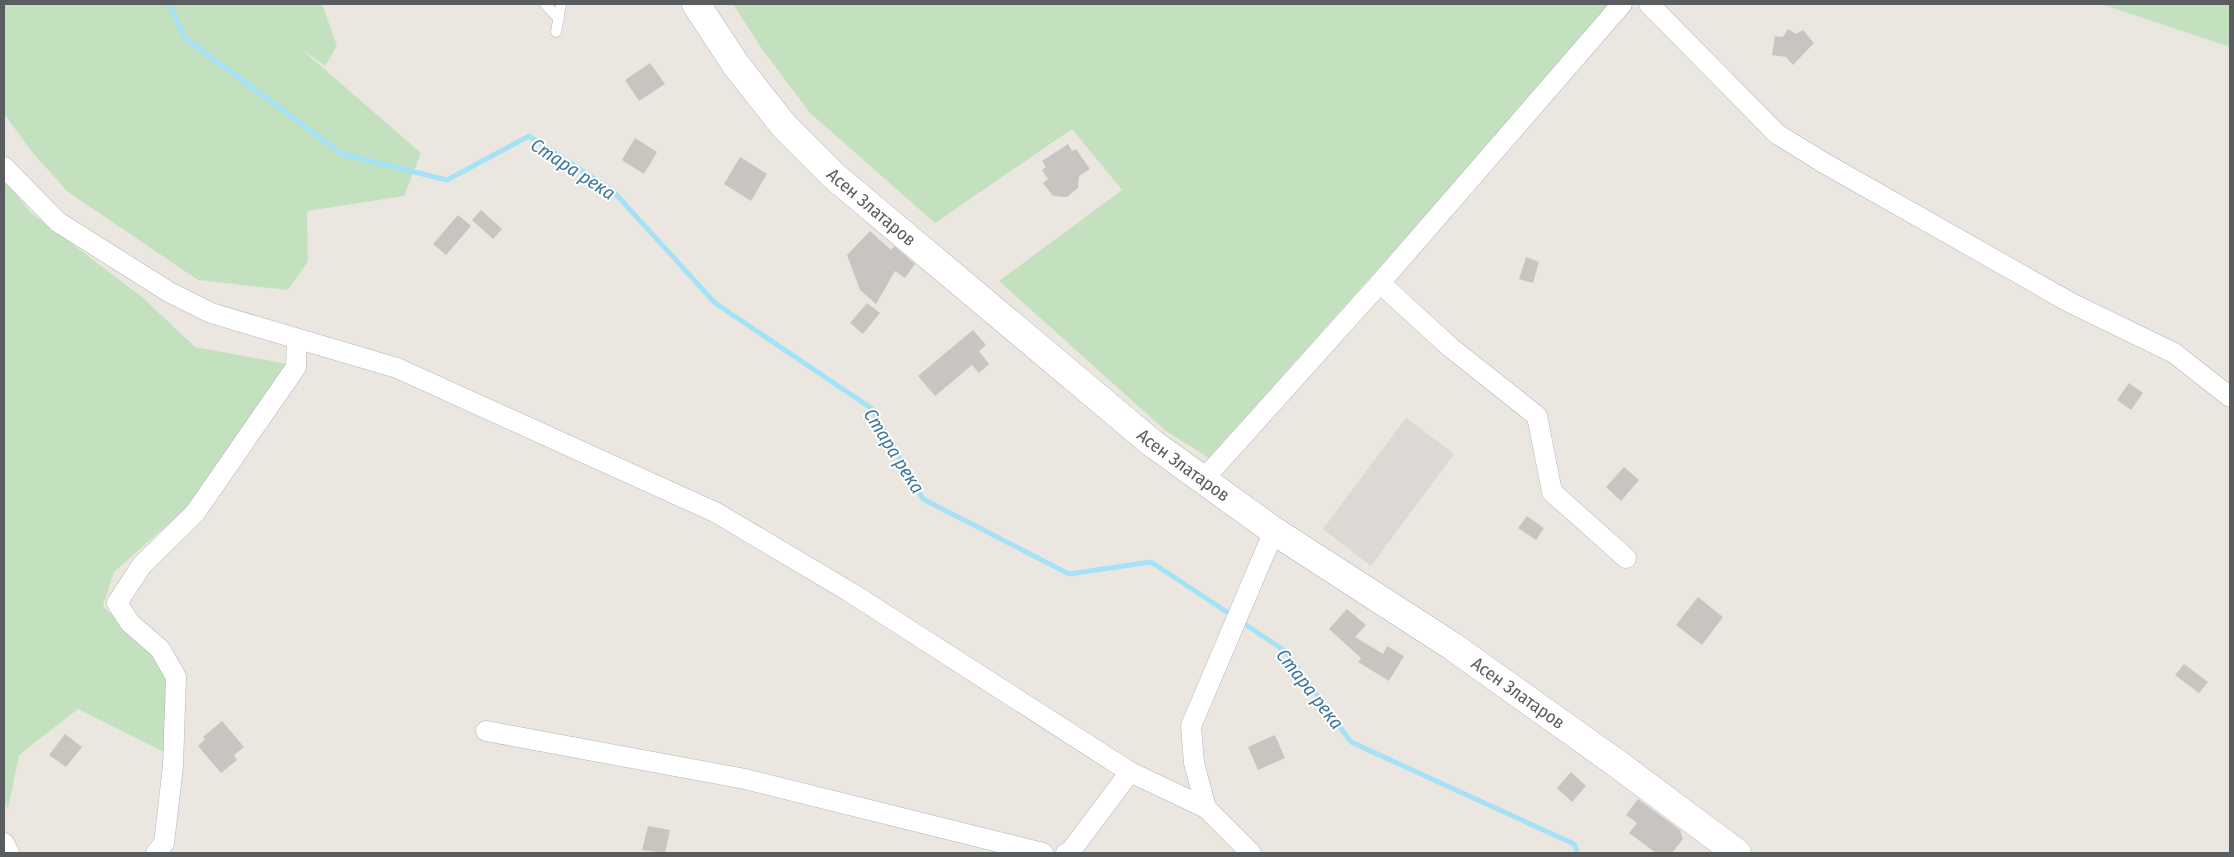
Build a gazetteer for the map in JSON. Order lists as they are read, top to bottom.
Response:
{
  "streets": {
    "street": ["Асен Златаров"]
  },
  "water": ["Стара река"]
}
